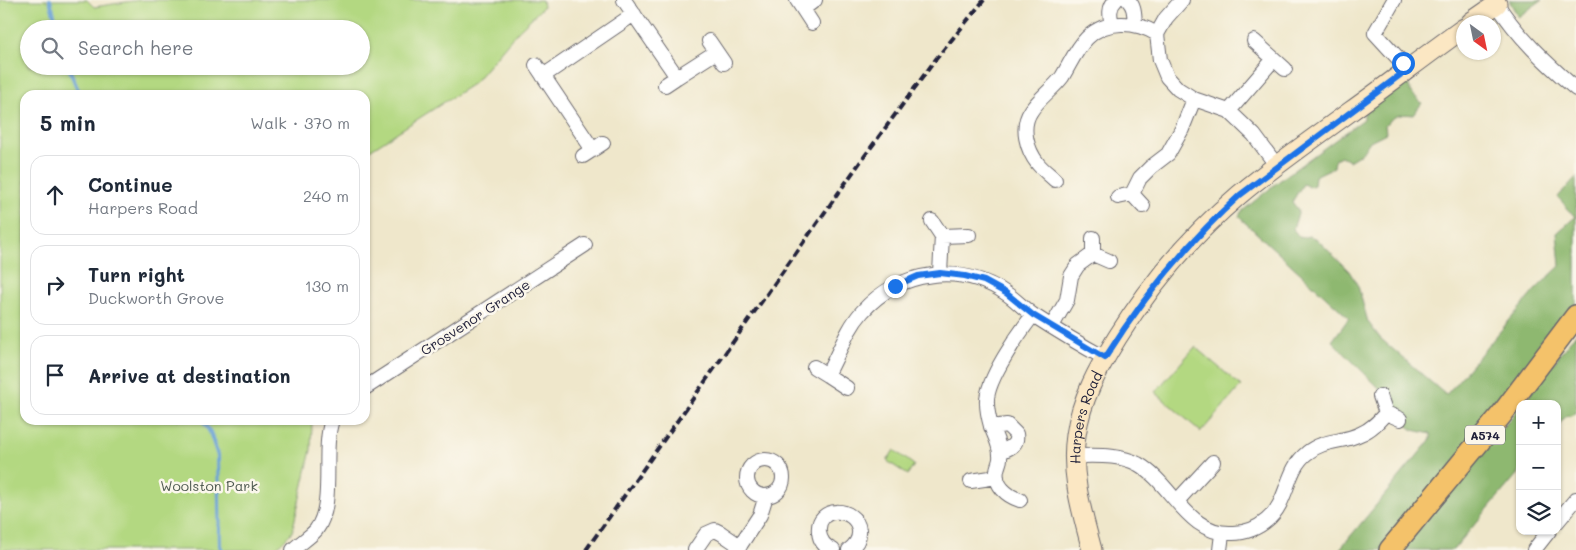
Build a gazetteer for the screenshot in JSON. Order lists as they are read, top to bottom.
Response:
{
  "streets": {
    "main road": ["A574"],
    "street": ["Grosvenor Grange", "Harpers Road"]
  },
  "parks": ["Woolston Park"],
  "north": "bottom right",
  "page": {
    "search": "Search here",
    "heading": ["5 min", "Walk · 370 m"],
    "list": [
      ["Continue", "Harpers Road", "240 m"],
      ["Turn right", "Duckworth Grove", "130 m"],
      "Arrive at destination"
    ],
    "map_buttons": ["+", "−"]
  }
}
